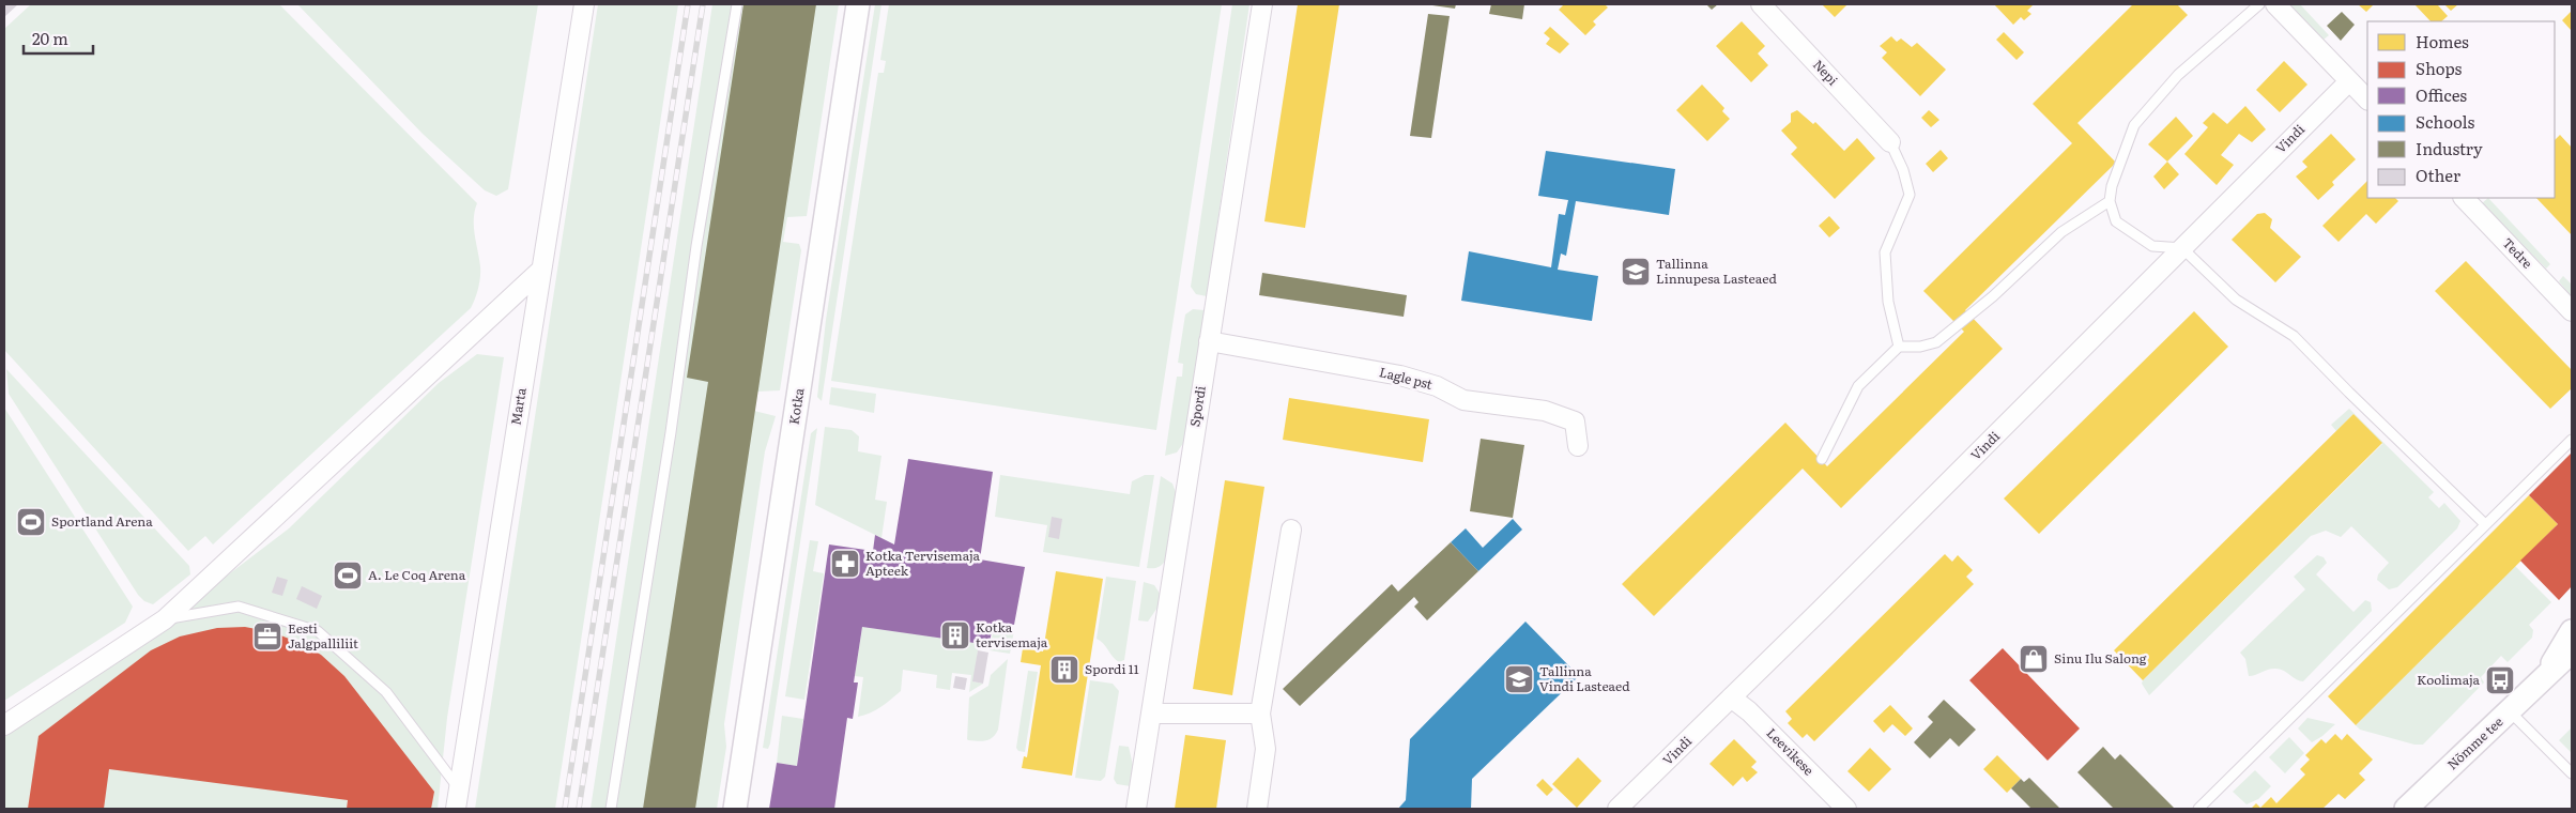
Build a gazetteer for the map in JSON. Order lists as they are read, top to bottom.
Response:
{
  "streets": {
    "street": [
      "Nepi",
      "Vindi",
      "Tedre",
      "Lagle pst",
      "Marta",
      "Kotka",
      "Spordi",
      "Nõmme tee",
      "Leevikese"
    ]
  },
  "crossings": [
    ["Vindi", "Leevikese"],
    ["Lagle pst", "Spordi"]
  ],
  "places": {
    "school or university": ["Tallinna Linnupesa Lasteaed", "Tallinna Vindi Lasteaed"],
    "sports": ["Sportland Arena", "A. Le Coq Arena"],
    "pharmacy": ["Kotka Tervisemaja Apteek"],
    "building": ["Kotka tervisemaja", "Spordi 11"],
    "office": ["Eesti Jalgpalliliit"],
    "shop": ["Sinu Ilu Salong"],
    "bus stop": ["Koolimaja"]
  },
  "legend": [
    "Homes",
    "Shops",
    "Offices",
    "Schools",
    "Industry",
    "Other"
  ],
  "scale_bar": "20 m"
}
